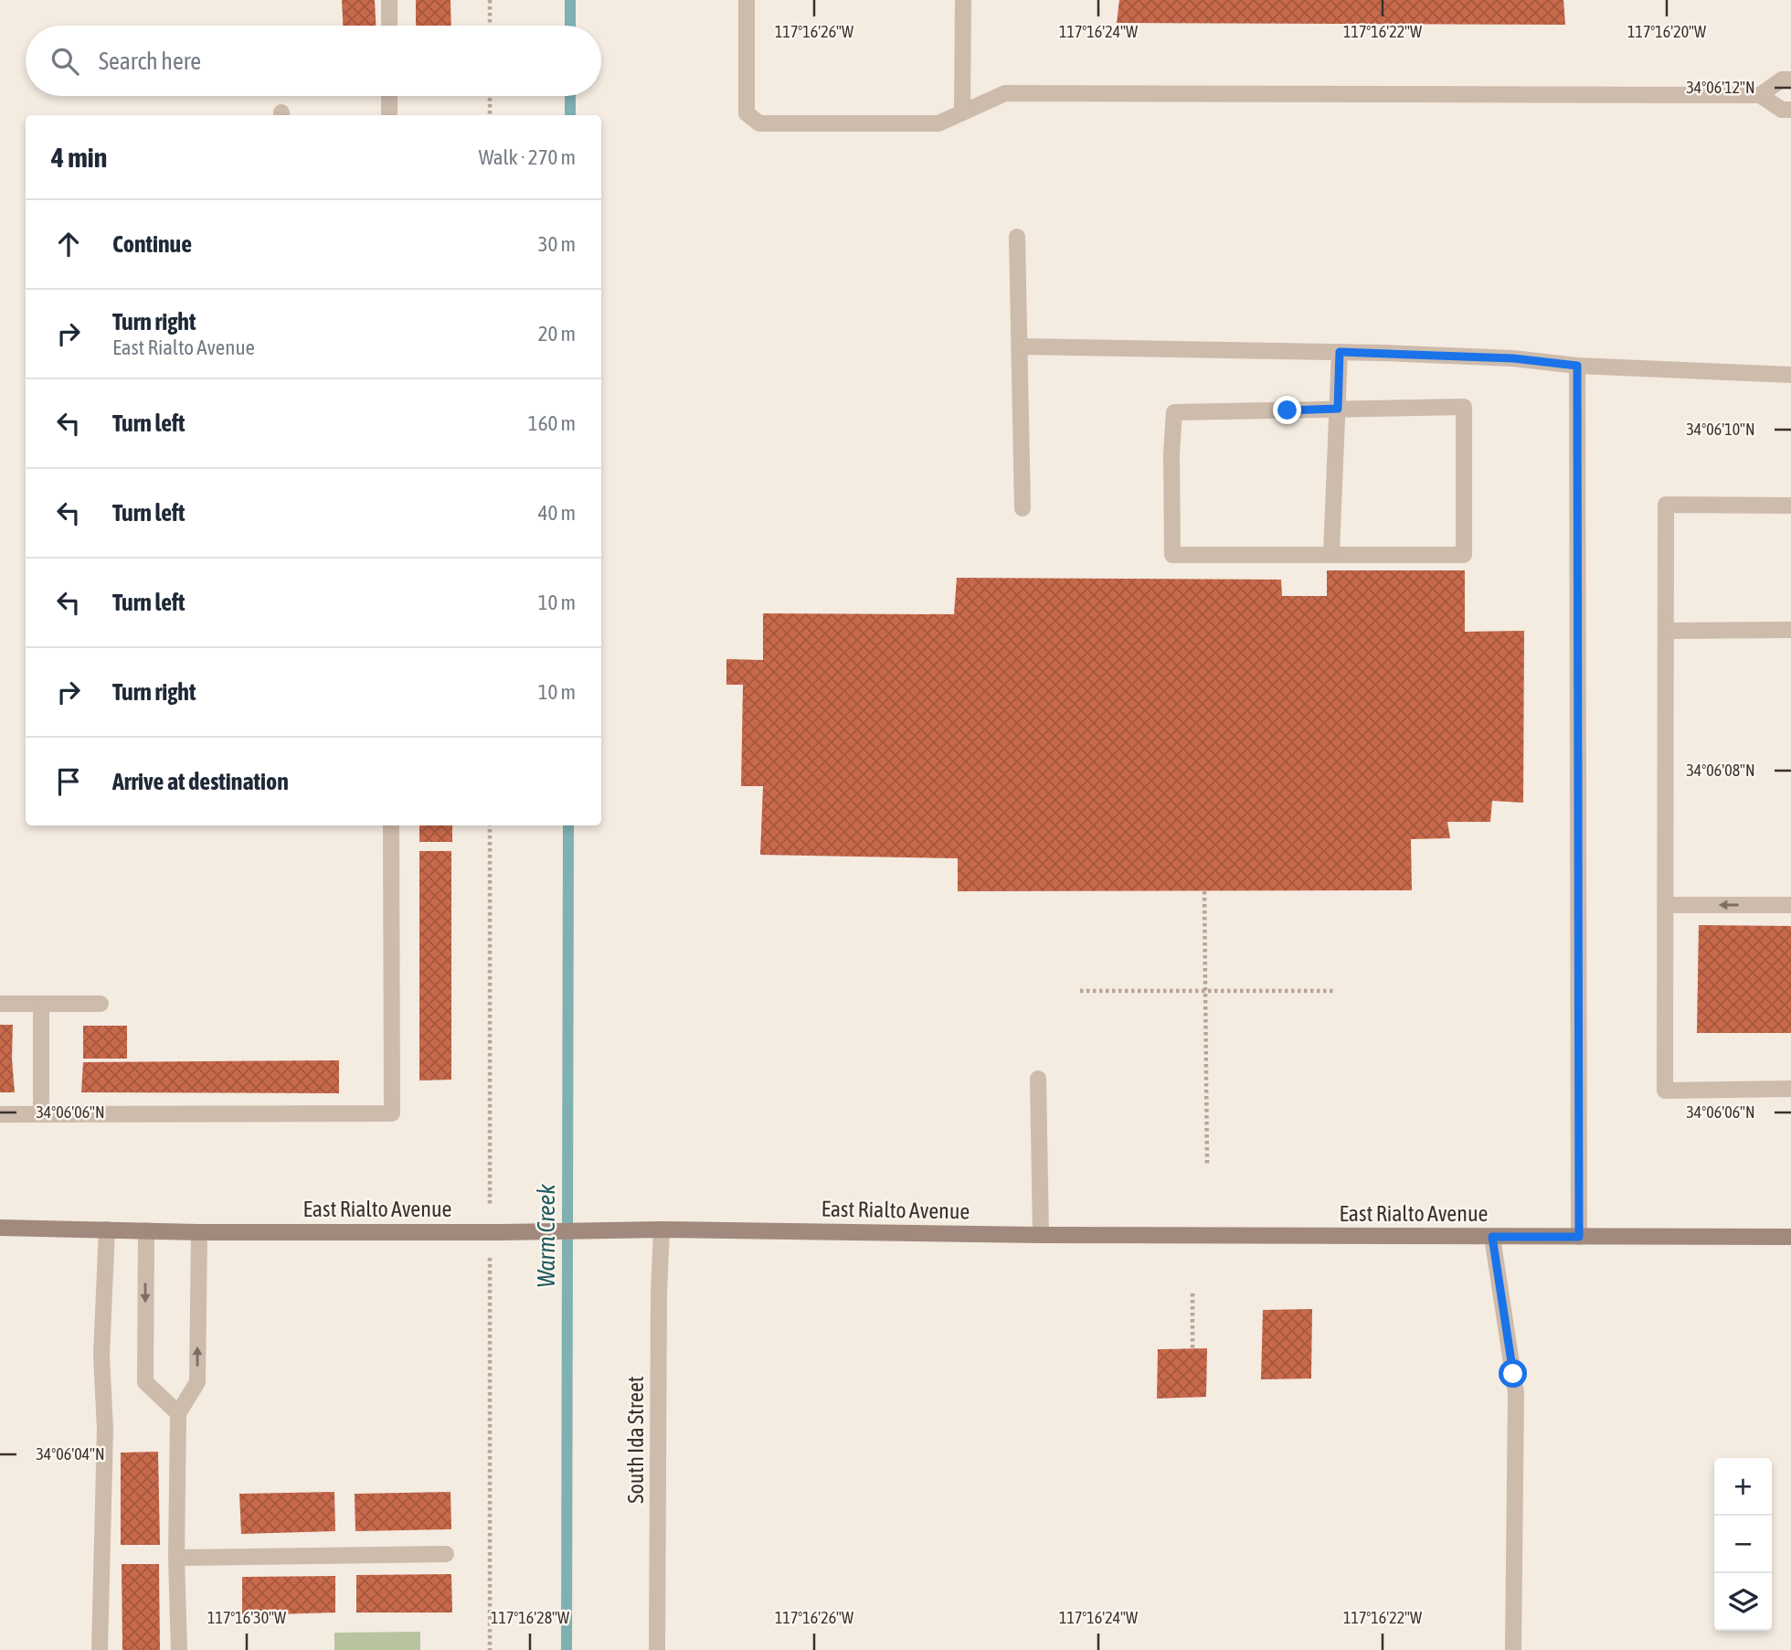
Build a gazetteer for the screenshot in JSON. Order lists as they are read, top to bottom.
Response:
{
  "streets": {
    "street": ["East Rialto Avenue"],
    "lane": ["South Ida Street"]
  },
  "crossings": [
    ["East Rialto Avenue", "South Ida Street"]
  ],
  "water": ["Warm Creek"],
  "page": {
    "search": "Search here",
    "heading": ["4 min", "Walk · 270 m"],
    "list": [
      ["Continue", "30 m"],
      ["Turn right", "East Rialto Avenue", "20 m"],
      ["Turn left", "160 m"],
      ["Turn left", "40 m"],
      ["Turn left", "10 m"],
      ["Turn right", "10 m"],
      "Arrive at destination"
    ],
    "map_buttons": ["+", "−"]
  },
  "coordinates": [
    "117°16'26\"W",
    "117°16'24\"W",
    "117°16'22\"W",
    "117°16'20\"W",
    "34°06'12\"N",
    "34°06'10\"N",
    "34°06'08\"N",
    "34°06'06\"N",
    "34°06'04\"N",
    "117°16'30\"W",
    "117°16'28\"W"
  ]
}
